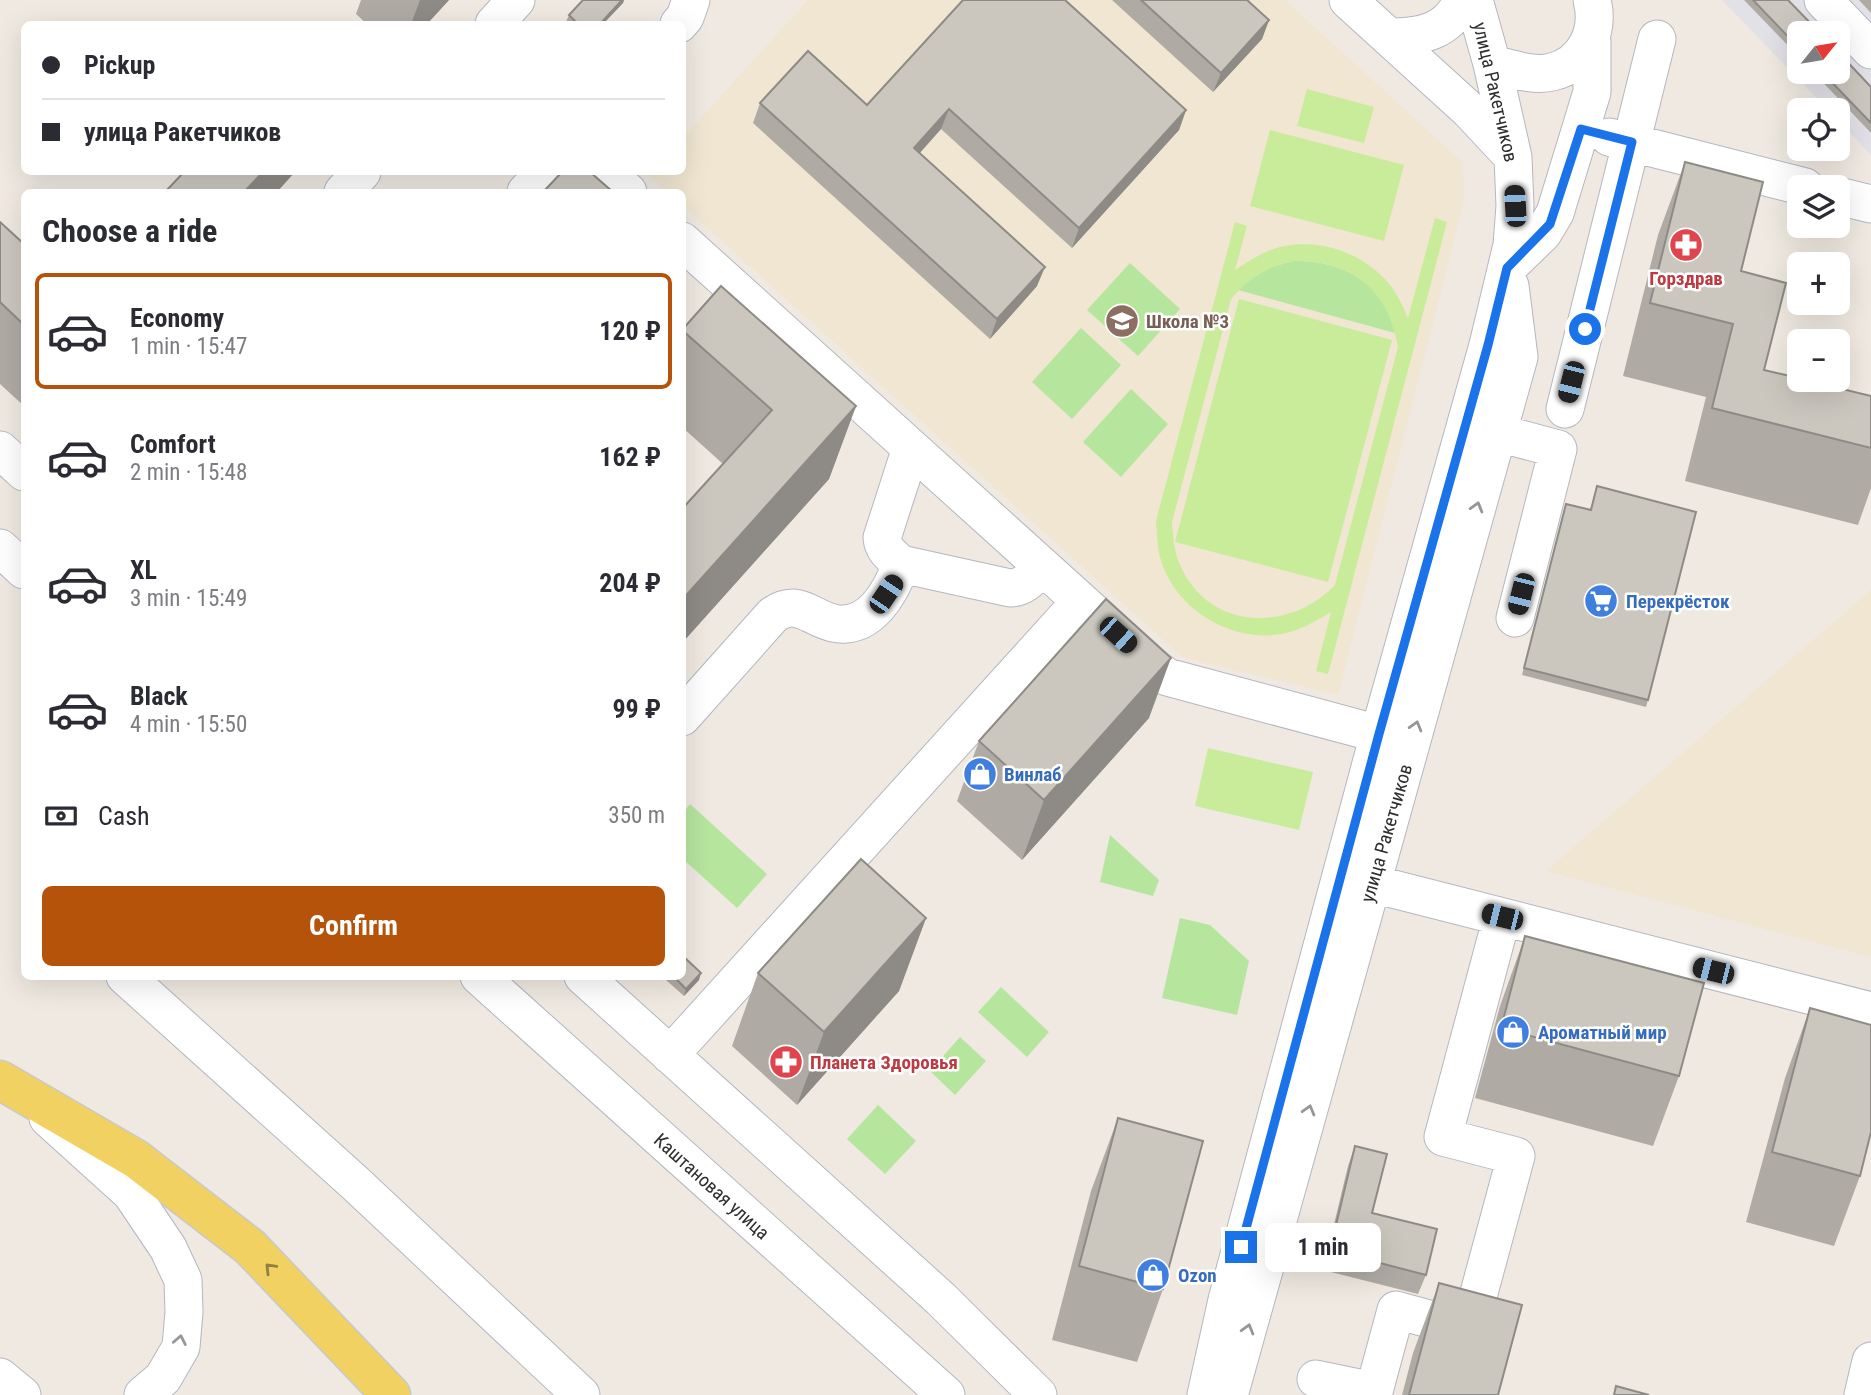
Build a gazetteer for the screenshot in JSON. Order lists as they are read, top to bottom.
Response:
{
  "streets": {
    "street": ["улица Ракетчиков", "Каштановая улица"]
  },
  "places": {
    "pharmacy": ["Горздрав", "Планета Здоровья"],
    "school or university": ["Школа №3"],
    "supermarket": ["Перекрёсток"],
    "shop": ["Винлаб", "Ароматный мир", "Ozon"]
  },
  "north": "top right",
  "page": {
    "map_buttons": ["+", "−"],
    "banner": ["Pickup", "улица Ракетчиков"],
    "heading": "Choose a ride",
    "list": [
      {
        "name": "Economy",
        "note": "1 min · 15:47",
        "value": "120 ₽"
      },
      {
        "name": "Comfort",
        "note": "2 min · 15:48",
        "value": "162 ₽"
      },
      {
        "name": "XL",
        "note": "3 min · 15:49",
        "value": "204 ₽"
      },
      {
        "name": "Black",
        "note": "4 min · 15:50",
        "value": "99 ₽"
      }
    ],
    "pay": ["Cash", "350 m"],
    "buttons": "Confirm",
    "bubble": "1 min"
  }
}
